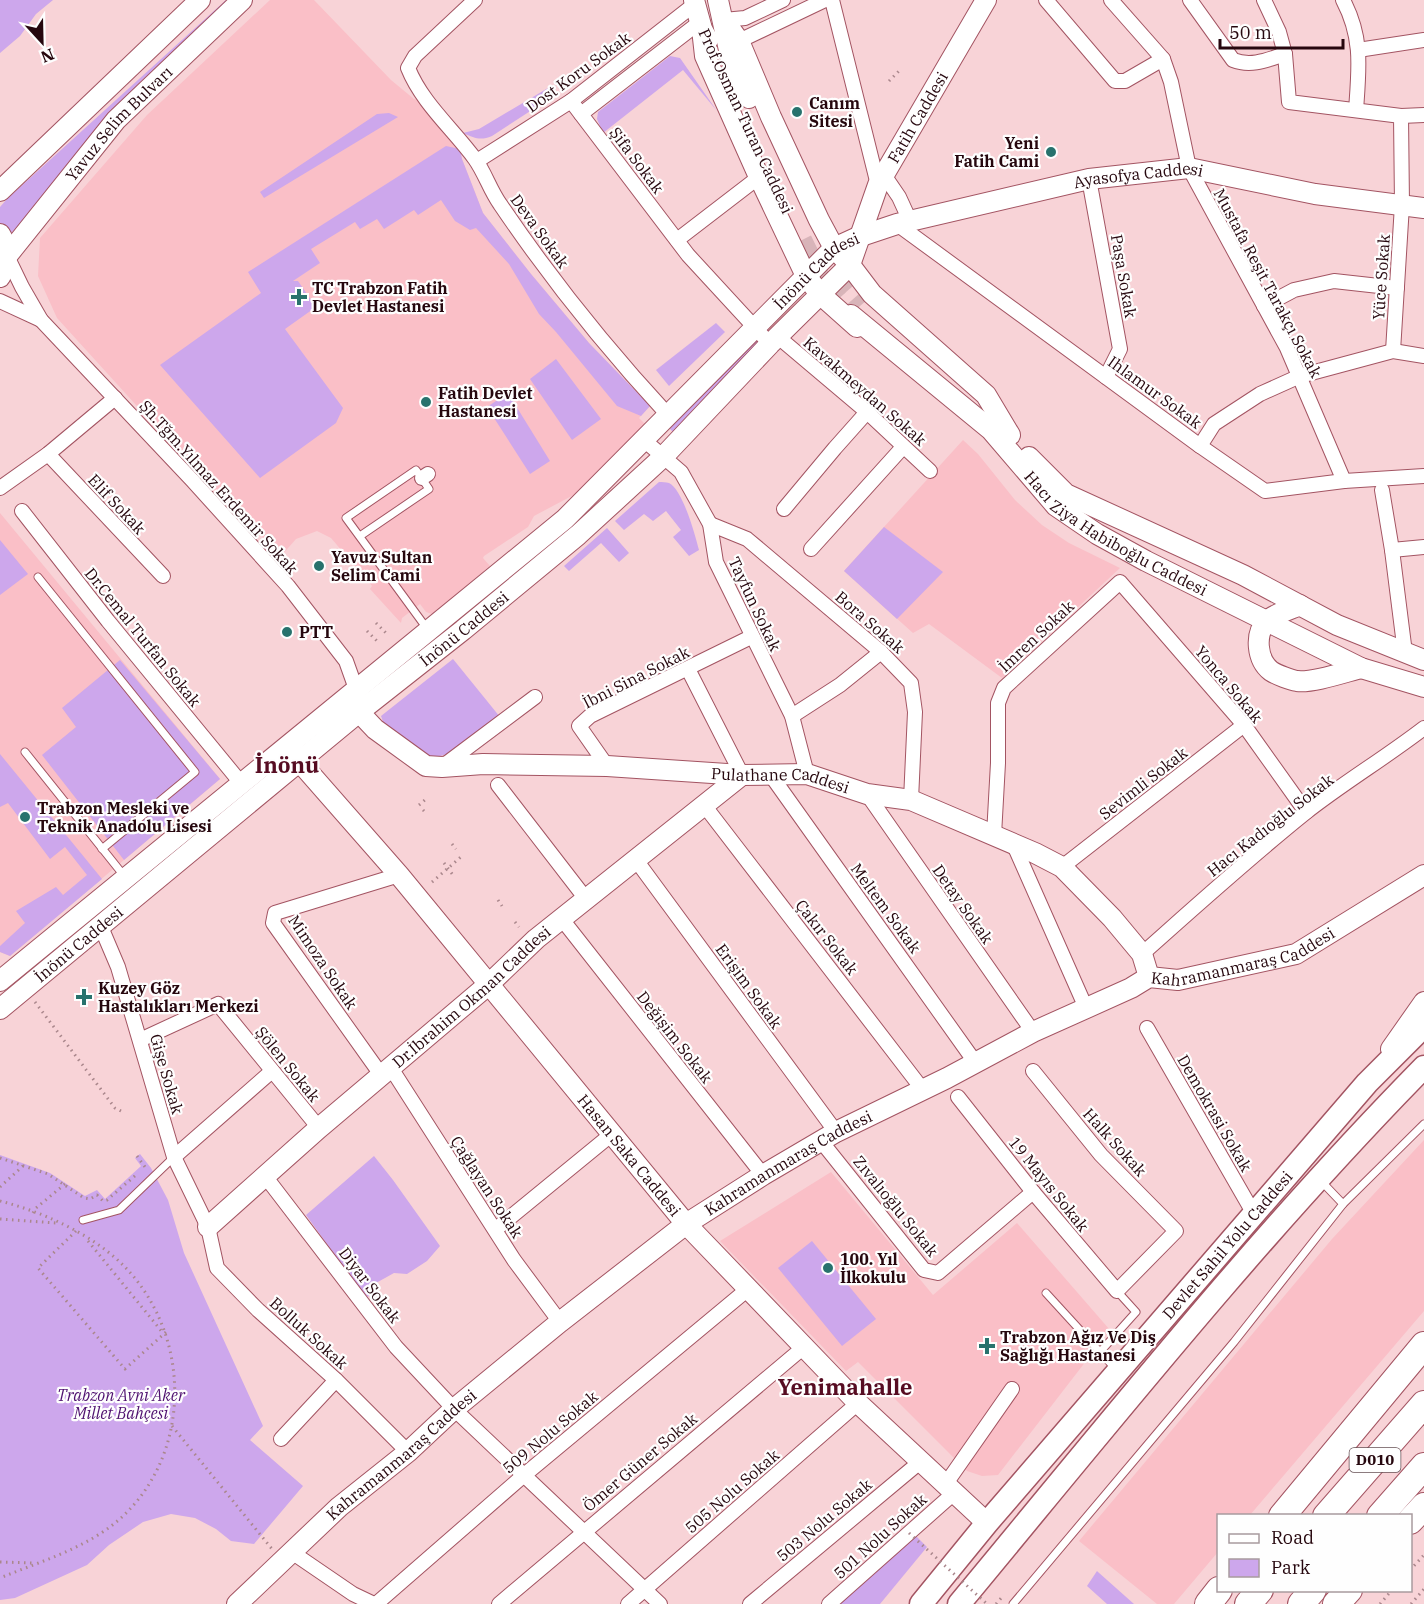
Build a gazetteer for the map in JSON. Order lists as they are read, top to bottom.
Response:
{
  "streets": {
    "highway": ["D010"],
    "main road": ["Devlet Sahil Yolu Caddesi"],
    "street": [
      "Dost Koru Sokak",
      "Fatih Caddesi",
      "Prof.Osman Turan Caddesi",
      "Yavuz Selim Bulvarı",
      "Şifa Sokak",
      "Ayasofya Caddesi",
      "Deva Sokak",
      "Paşa Sokak",
      "Yüce Sokak",
      "İnönü Caddesi",
      "Mustafa Reşit Tarakçı Sokak",
      "Kavakmeydan Sokak",
      "Ihlamur Sokak",
      "Şh.Tğm.Yılmaz Erdemir Sokak",
      "Elif Sokak",
      "Hacı Ziya Habiboğlu Caddesi",
      "Tayfun Sokak",
      "Bora Sokak",
      "İmren Sokak",
      "Dr.Cemal Turfan Sokak",
      "İbni Sina Sokak",
      "Yonca Sokak",
      "Pulathane Caddesi",
      "Sevimli Sokak",
      "Hacı Kadıoğlu Sokak",
      "Detay Sokak",
      "Meltem Sokak",
      "Çakır Sokak",
      "Kahramanmaraş Caddesi",
      "Mimoza Sokak",
      "Erişim Sokak",
      "Dr.İbrahim Okman Caddesi",
      "Değişim Sokak",
      "Şölen Sokak",
      "Gişe Sokak",
      "Demokrasi Sokak",
      "Halk Sokak",
      "Hasan Saka Caddesi",
      "19 Mayıs Sokak",
      "Çağlayan Sokak",
      "Zıvalıoğlu Sokak",
      "Diyar Sokak",
      "Bolluk Sokak",
      "509 Nolu Sokak",
      "Ömer Güner Sokak",
      "505 Nolu Sokak",
      "503 Nolu Sokak",
      "501 Nolu Sokak"
    ]
  },
  "crossings": [
    ["Dost Koru Sokak", "Prof.Osman Turan Caddesi"],
    ["Dost Koru Sokak", "Şifa Sokak"],
    ["Dost Koru Sokak", "Deva Sokak"],
    ["Fatih Caddesi", "Ayasofya Caddesi"],
    ["Fatih Caddesi", "İnönü Caddesi"],
    ["Yavuz Selim Bulvarı", "Şh.Tğm.Yılmaz Erdemir Sokak"],
    ["Şifa Sokak", "İnönü Caddesi"],
    ["Ayasofya Caddesi", "Paşa Sokak"],
    ["Ayasofya Caddesi", "Yüce Sokak"],
    ["Ayasofya Caddesi", "İnönü Caddesi"],
    ["Ayasofya Caddesi", "Mustafa Reşit Tarakçı Sokak"],
    ["Ayasofya Caddesi", "Ihlamur Sokak"],
    ["Deva Sokak", "İnönü Caddesi"],
    ["Paşa Sokak", "Ihlamur Sokak"],
    ["İnönü Caddesi", "Kavakmeydan Sokak"],
    ["İnönü Caddesi", "Şh.Tğm.Yılmaz Erdemir Sokak"],
    ["İnönü Caddesi", "Tayfun Sokak"],
    ["İnönü Caddesi", "Dr.Cemal Turfan Sokak"],
    ["İnönü Caddesi", "Pulathane Caddesi"],
    ["İnönü Caddesi", "Gişe Sokak"],
    ["İnönü Caddesi", "Hasan Saka Caddesi"],
    ["Mustafa Reşit Tarakçı Sokak", "Ihlamur Sokak"],
    ["Tayfun Sokak", "Bora Sokak"],
    ["Tayfun Sokak", "İbni Sina Sokak"],
    ["Tayfun Sokak", "Pulathane Caddesi"],
    ["Bora Sokak", "Pulathane Caddesi"],
    ["İmren Sokak", "Yonca Sokak"],
    ["İmren Sokak", "Pulathane Caddesi"],
    ["İbni Sina Sokak", "Pulathane Caddesi"],
    ["Yonca Sokak", "Sevimli Sokak"],
    ["Yonca Sokak", "Hacı Kadıoğlu Sokak"],
    ["Pulathane Caddesi", "Sevimli Sokak"],
    ["Pulathane Caddesi", "Hacı Kadıoğlu Sokak"],
    ["Pulathane Caddesi", "Detay Sokak"],
    ["Pulathane Caddesi", "Meltem Sokak"],
    ["Pulathane Caddesi", "Kahramanmaraş Caddesi"],
    ["Pulathane Caddesi", "Dr.İbrahim Okman Caddesi"],
    ["Detay Sokak", "Kahramanmaraş Caddesi"],
    ["Meltem Sokak", "Kahramanmaraş Caddesi"],
    ["Çakır Sokak", "Kahramanmaraş Caddesi"],
    ["Çakır Sokak", "Dr.İbrahim Okman Caddesi"],
    ["Kahramanmaraş Caddesi", "Erişim Sokak"],
    ["Kahramanmaraş Caddesi", "Değişim Sokak"],
    ["Kahramanmaraş Caddesi", "Hasan Saka Caddesi"],
    ["Kahramanmaraş Caddesi", "Çağlayan Sokak"],
    ["Kahramanmaraş Caddesi", "Zıvalıoğlu Sokak"],
    ["Kahramanmaraş Caddesi", "Diyar Sokak"],
    ["Kahramanmaraş Caddesi", "Bolluk Sokak"],
    ["Mimoza Sokak", "Dr.İbrahim Okman Caddesi"],
    ["Mimoza Sokak", "Hasan Saka Caddesi"],
    ["Mimoza Sokak", "Çağlayan Sokak"],
    ["Erişim Sokak", "Dr.İbrahim Okman Caddesi"],
    ["Erişim Sokak", "Zıvalıoğlu Sokak"],
    ["Dr.İbrahim Okman Caddesi", "Değişim Sokak"],
    ["Dr.İbrahim Okman Caddesi", "Şölen Sokak"],
    ["Dr.İbrahim Okman Caddesi", "Gişe Sokak"],
    ["Dr.İbrahim Okman Caddesi", "Hasan Saka Caddesi"],
    ["Dr.İbrahim Okman Caddesi", "Çağlayan Sokak"],
    ["Dr.İbrahim Okman Caddesi", "Diyar Sokak"],
    ["Dr.İbrahim Okman Caddesi", "Bolluk Sokak"],
    ["Şölen Sokak", "Gişe Sokak"],
    ["Gişe Sokak", "Bolluk Sokak"],
    ["Demokrasi Sokak", "Devlet Sahil Yolu Caddesi"],
    ["Halk Sokak", "19 Mayıs Sokak"],
    ["Hasan Saka Caddesi", "Devlet Sahil Yolu Caddesi"],
    ["Hasan Saka Caddesi", "509 Nolu Sokak"],
    ["Hasan Saka Caddesi", "Ömer Güner Sokak"],
    ["Hasan Saka Caddesi", "505 Nolu Sokak"],
    ["Hasan Saka Caddesi", "503 Nolu Sokak"],
    ["Hasan Saka Caddesi", "501 Nolu Sokak"],
    ["19 Mayıs Sokak", "Zıvalıoğlu Sokak"],
    ["Diyar Sokak", "509 Nolu Sokak"],
    ["Diyar Sokak", "Ömer Güner Sokak"],
    ["Diyar Sokak", "505 Nolu Sokak"]
  ],
  "districts": ["İnönü", "Yenimahalle"],
  "parks": ["Trabzon Avni Aker Millet Bahçesi"],
  "places": {
    "other": [
      "Canım Sitesi",
      "Yeni Fatih Cami",
      "Fatih Devlet Hastanesi",
      "Yavuz Sultan Selim Cami",
      "PTT",
      "Trabzon Mesleki ve Teknik Anadolu Lisesi",
      "100. Yıl İlkokulu"
    ],
    "health": ["TC Trabzon Fatih Devlet Hastanesi", "Kuzey Göz Hastalıkları Merkezi", "Trabzon Ağız Ve Diş Sağlığı Hastanesi"]
  },
  "legend": ["Road", "Park"],
  "scale_bar": "50 m",
  "north": "bottom"
}
